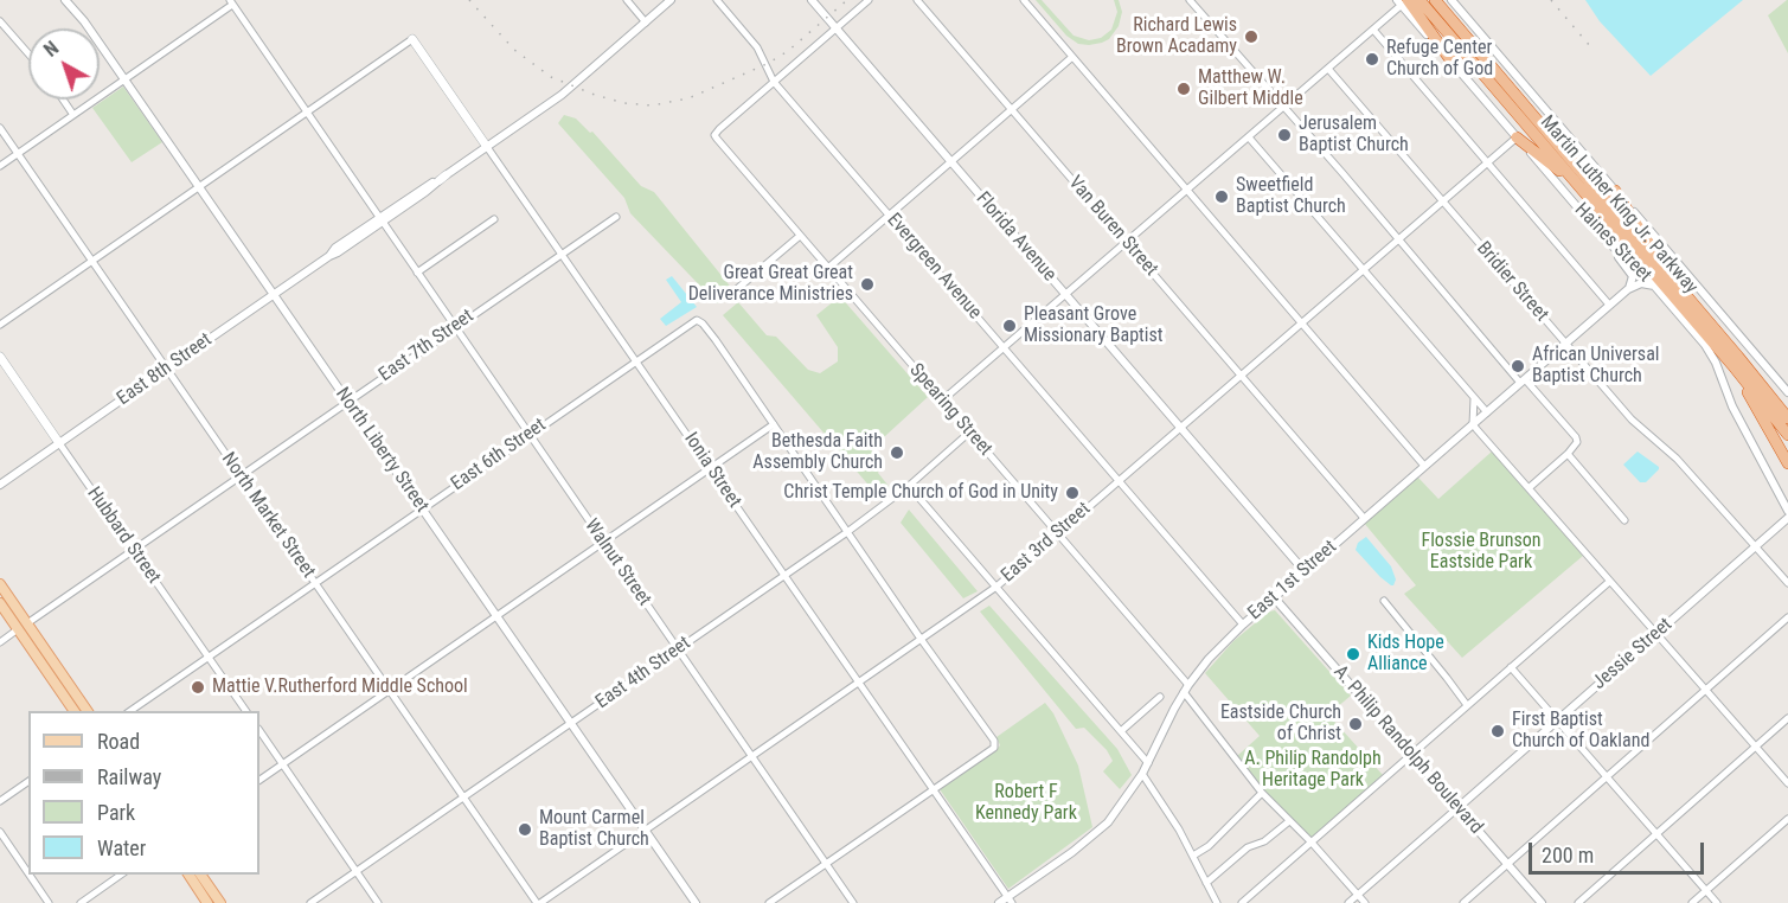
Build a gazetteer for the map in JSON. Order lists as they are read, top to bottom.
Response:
{
  "streets": {
    "highway": ["Martin Luther King Jr. Parkway"],
    "main road": ["East 8th Street", "Ionia Street", "Hubbard Street"],
    "street": [
      "Van Buren Street",
      "Florida Avenue",
      "Haines Street",
      "Evergreen Avenue",
      "Bridier Street",
      "East 7th Street",
      "Spearing Street",
      "North Liberty Street",
      "East 6th Street",
      "North Market Street",
      "East 3rd Street",
      "Walnut Street",
      "East 1st Street",
      "Jessie Street",
      "East 4th Street",
      "A. Philip Randolph Boulevard"
    ]
  },
  "crossings": [
    ["Van Buren Street", "East 3rd Street"],
    ["Van Buren Street", "East 1st Street"],
    ["Florida Avenue", "East 3rd Street"],
    ["Florida Avenue", "East 1st Street"],
    ["Haines Street", "East 3rd Street"],
    ["Evergreen Avenue", "Spearing Street"],
    ["Evergreen Avenue", "East 3rd Street"],
    ["Evergreen Avenue", "East 1st Street"],
    ["Bridier Street", "East 3rd Street"],
    ["Bridier Street", "East 1st Street"],
    ["Bridier Street", "Jessie Street"],
    ["East 7th Street", "North Liberty Street"],
    ["East 7th Street", "Ionia Street"],
    ["East 7th Street", "North Market Street"],
    ["East 7th Street", "Hubbard Street"],
    ["East 7th Street", "Walnut Street"],
    ["East 8th Street", "North Liberty Street"],
    ["East 8th Street", "Ionia Street"],
    ["East 8th Street", "North Market Street"],
    ["East 8th Street", "Hubbard Street"],
    ["East 8th Street", "Walnut Street"],
    ["Spearing Street", "East 3rd Street"],
    ["Spearing Street", "East 1st Street"],
    ["Spearing Street", "Jessie Street"],
    ["Spearing Street", "East 4th Street"],
    ["North Liberty Street", "East 6th Street"],
    ["North Liberty Street", "East 3rd Street"],
    ["North Liberty Street", "East 4th Street"],
    ["East 6th Street", "Ionia Street"],
    ["East 6th Street", "North Market Street"],
    ["East 6th Street", "Hubbard Street"],
    ["East 6th Street", "Walnut Street"],
    ["Ionia Street", "East 3rd Street"],
    ["Ionia Street", "East 1st Street"],
    ["Ionia Street", "East 4th Street"],
    ["North Market Street", "East 3rd Street"],
    ["North Market Street", "East 4th Street"],
    ["East 3rd Street", "Walnut Street"],
    ["Walnut Street", "East 4th Street"],
    ["East 1st Street", "A. Philip Randolph Boulevard"],
    ["Jessie Street", "A. Philip Randolph Boulevard"]
  ],
  "parks": ["Flossie Brunson Eastside Park", "A. Philip Randolph Heritage Park", "Robert F Kennedy Park"],
  "places": [
    "Richard Lewis Brown Acadamy",
    "Refuge Center Church of God",
    "Matthew W. Gilbert Middle",
    "Jerusalem Baptist Church",
    "Sweetfield Baptist Church",
    "Great Great Great Deliverance Ministries",
    "Pleasant Grove Missionary Baptist",
    "African Universal Baptist Church",
    "Bethesda Faith Assembly Church",
    "Christ Temple Church of God in Unity",
    "Kids Hope Alliance",
    "Mattie V.Rutherford Middle School",
    "Eastside Church of Christ",
    "First Baptist Church of Oakland",
    "Mount Carmel Baptist Church"
  ],
  "legend": [
    "Road",
    "Railway",
    "Park",
    "Water"
  ],
  "scale_bar": "200 m",
  "north": "top left"
}
